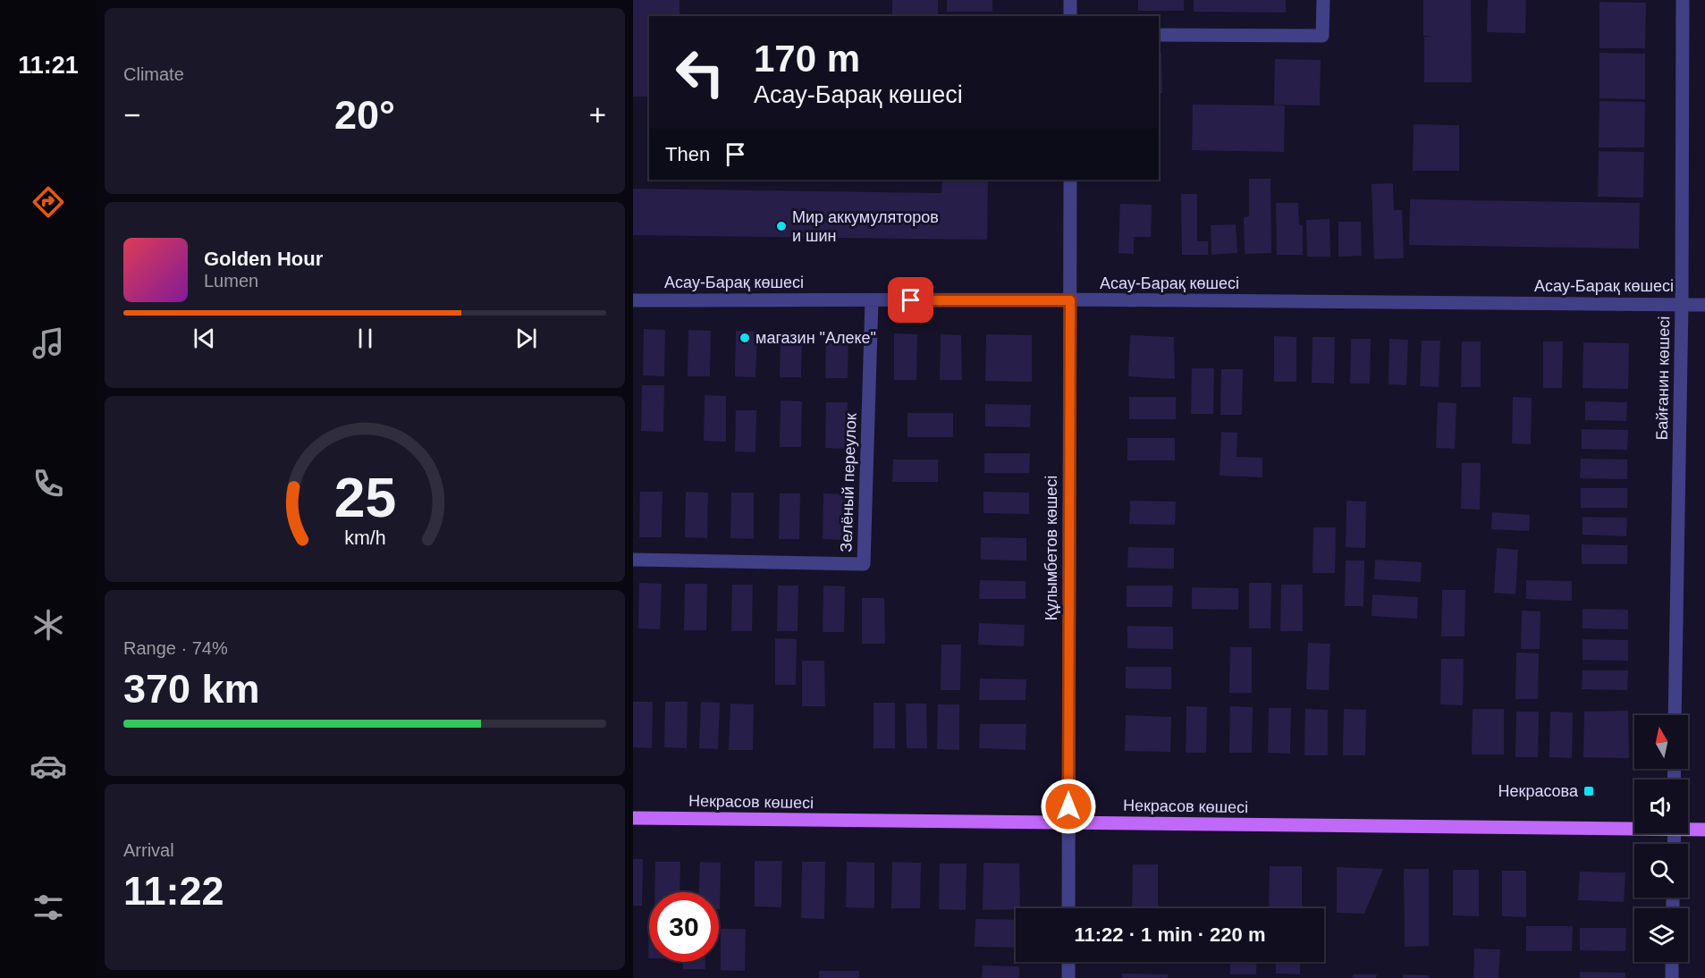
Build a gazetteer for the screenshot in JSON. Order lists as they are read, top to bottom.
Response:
{
  "streets": {
    "main road": ["Некрасов көшесі"],
    "street": [
      "Асау-Барақ көшесі",
      "Байғанин көшесі",
      "Зелёный переулок",
      "Құлымбетов көшесі"
    ]
  },
  "crossings": [
    ["Асау-Барақ көшесі", "Байғанин көшесі"],
    ["Асау-Барақ көшесі", "Зелёный переулок"],
    ["Асау-Барақ көшесі", "Құлымбетов көшесі"],
    ["Құлымбетов көшесі", "Некрасов көшесі"]
  ],
  "places": {
    "other": ["Мир аккумуляторов и шин", "магазин \"Алеке\""],
    "transit": ["Некрасова"]
  },
  "north": "top",
  "page": {
    "tabs": "11:21",
    "tile": [
      "Climate",
      ["Range · 74%", "370 km"],
      ["Arrival", "11:22"]
    ],
    "turn": ["170 m", "Асау-Барақ көшесі"],
    "heat": ["−", "20°", "+"],
    "then": "Then",
    "song": ["Golden Hour", "Lumen"],
    "limit": "30",
    "trip": "11:22 · 1 min · 220 m",
    "gauge": ["25", "km/h"]
  }
}
